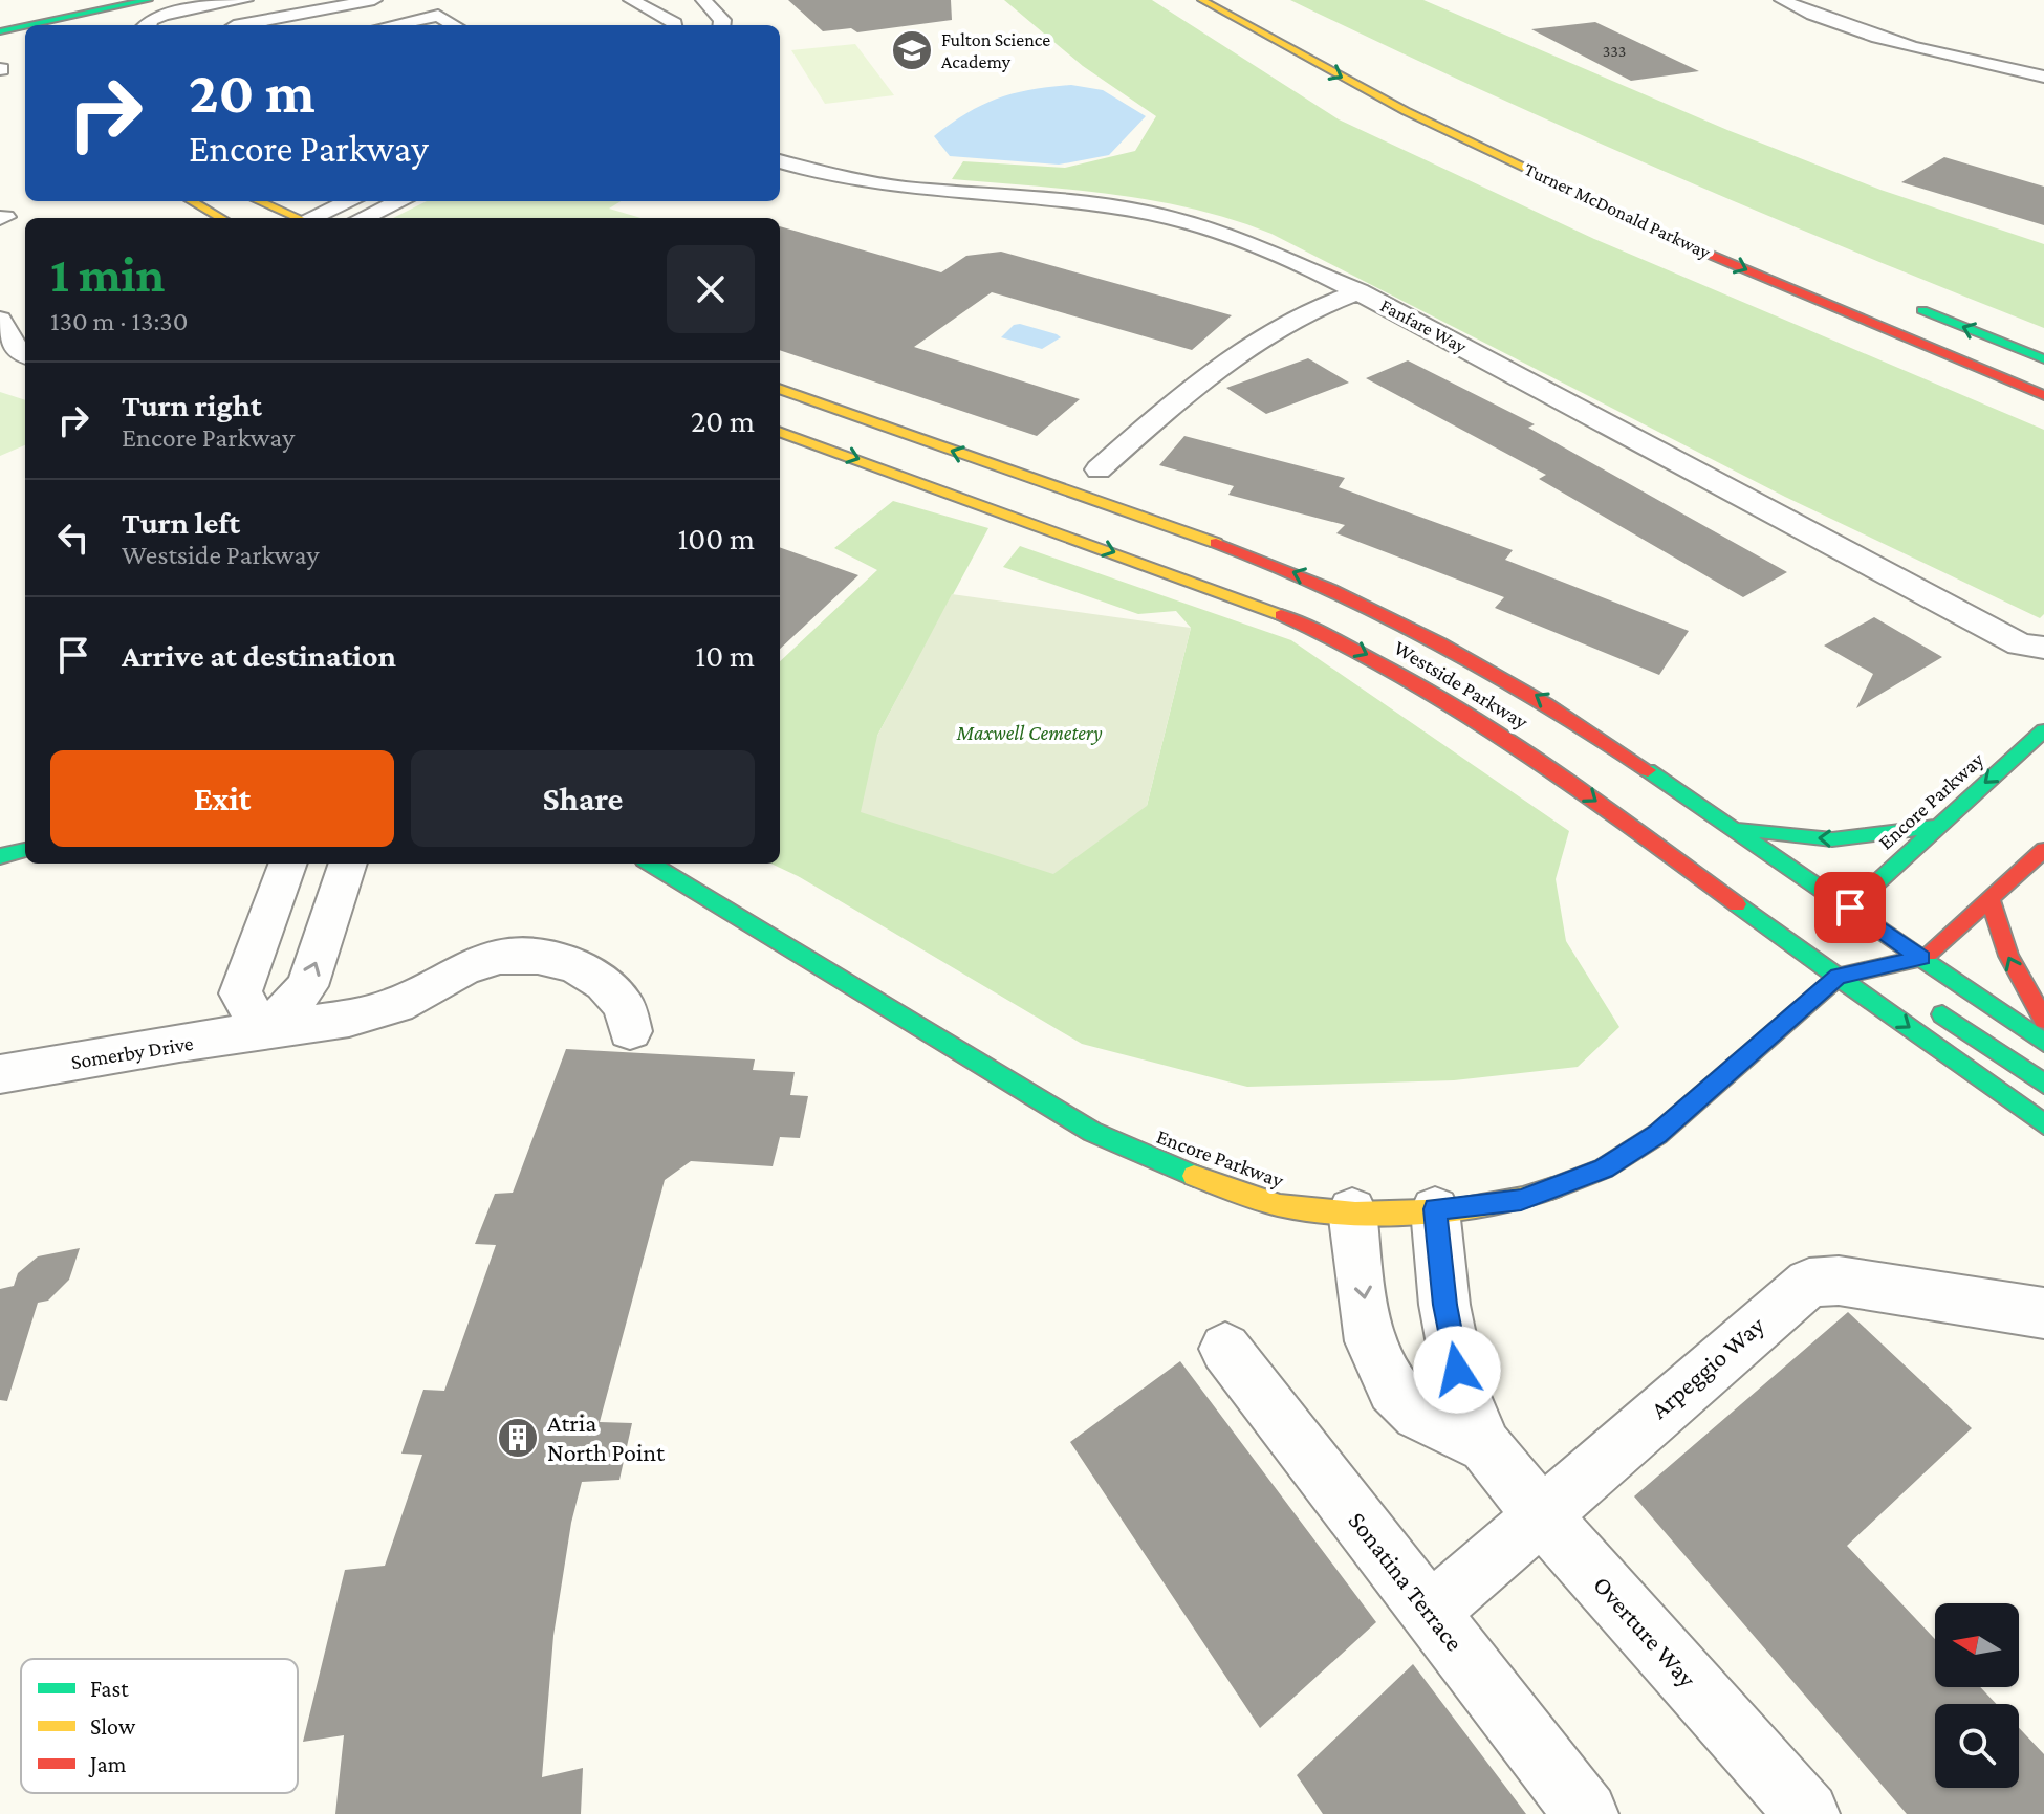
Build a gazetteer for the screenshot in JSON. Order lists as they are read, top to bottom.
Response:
{
  "streets": {
    "main road": ["Turner McDonald Parkway", "Westside Parkway", "Encore Parkway"],
    "street": [
      "Fanfare Way",
      "Somerby Drive",
      "Arpeggio Way",
      "Sonatina Terrace",
      "Overture Way"
    ]
  },
  "crossings": [
    ["Westside Parkway", "Encore Parkway"],
    ["Encore Parkway", "Overture Way"],
    ["Arpeggio Way", "Sonatina Terrace"],
    ["Arpeggio Way", "Overture Way"]
  ],
  "one_way": ["Turner McDonald Parkway"],
  "parks": ["Maxwell Cemetery"],
  "places": {
    "school or university": ["Fulton Science Academy"],
    "building": ["Atria North Point"]
  },
  "house_numbers": ["333"],
  "legend": ["Fast", "Slow", "Jam"],
  "north": "left",
  "page": {
    "turn": ["20 m", "Encore Parkway"],
    "heading": ["1 min", "130 m · 13:30"],
    "list": [
      {
        "name": "Turn right",
        "note": "Encore Parkway",
        "value": "20 m"
      },
      {
        "name": "Turn left",
        "note": "Westside Parkway",
        "value": "100 m"
      },
      {
        "name": "Arrive at destination",
        "value": "10 m"
      }
    ],
    "buttons": ["Exit", "Share"]
  }
}
